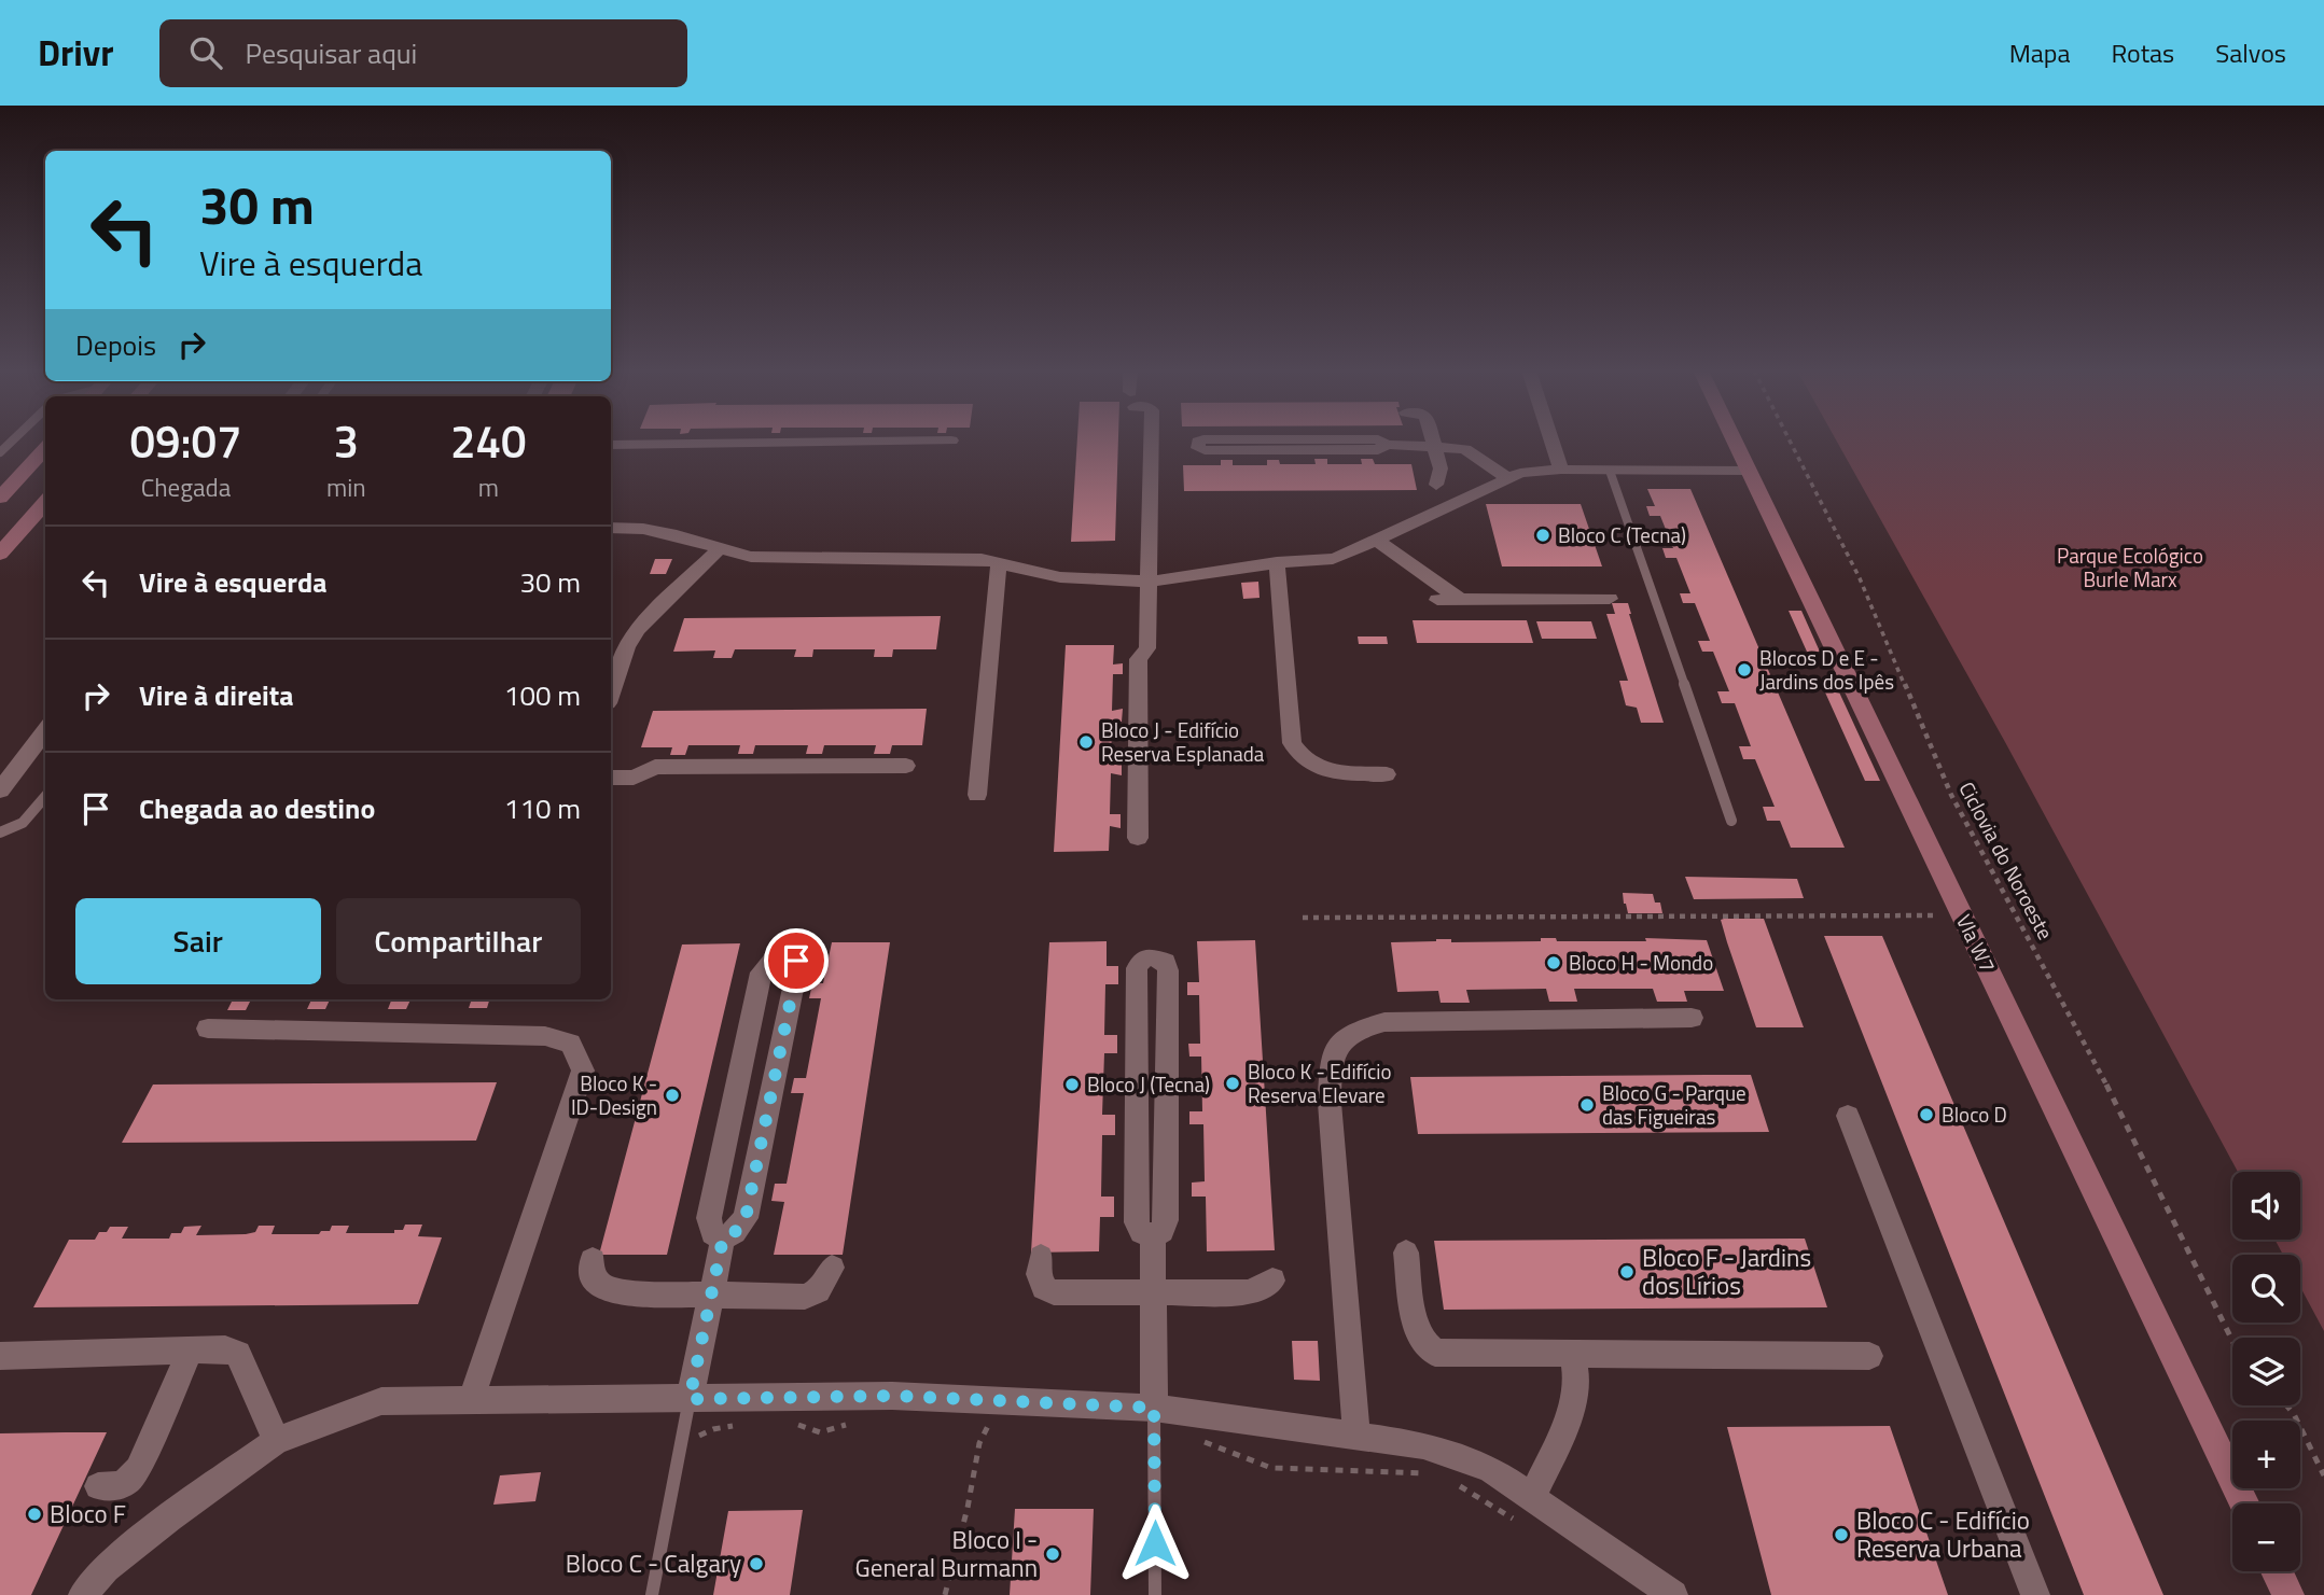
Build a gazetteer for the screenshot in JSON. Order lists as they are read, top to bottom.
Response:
{
  "streets": {
    "main road": ["Vla W7"],
    "path": ["Ciclovia do Noroeste"]
  },
  "parks": ["Parque Ecológico Burle Marx"],
  "places": [
    "Bloco C (Tecna)",
    "Blocos D e E - Jardins dos Ipês",
    "Bloco J - Edifício Reserva Esplanada",
    "Bloco H - Mondo",
    "Bloco K - Edifício Reserva Elevare",
    "Bloco J (Tecna)",
    "Bloco K - ID-Design",
    "Bloco G - Parque das Figueiras",
    "Bloco D",
    "Bloco F - Jardins dos Lírios",
    "Bloco F",
    "Bloco C - Edifício Reserva Urbana",
    "Bloco I - General Burmann",
    "Bloco C - Calgary"
  ],
  "page": {
    "header": "Drivr",
    "search": "Pesquisar aqui",
    "nav": ["Mapa", "Rotas", "Salvos"],
    "turn": ["30 m", "Vire à esquerda"],
    "then": "Depois",
    "eta": [
      "09:07",
      "Chegada",
      "3",
      "min",
      "240",
      "m"
    ],
    "list": [
      {
        "name": "Vire à esquerda",
        "value": "30 m"
      },
      {
        "name": "Vire à direita",
        "value": "100 m"
      },
      {
        "name": "Chegada ao destino",
        "value": "110 m"
      }
    ],
    "buttons": ["Sair", "Compartilhar"],
    "map_buttons": ["+", "−"]
  }
}
